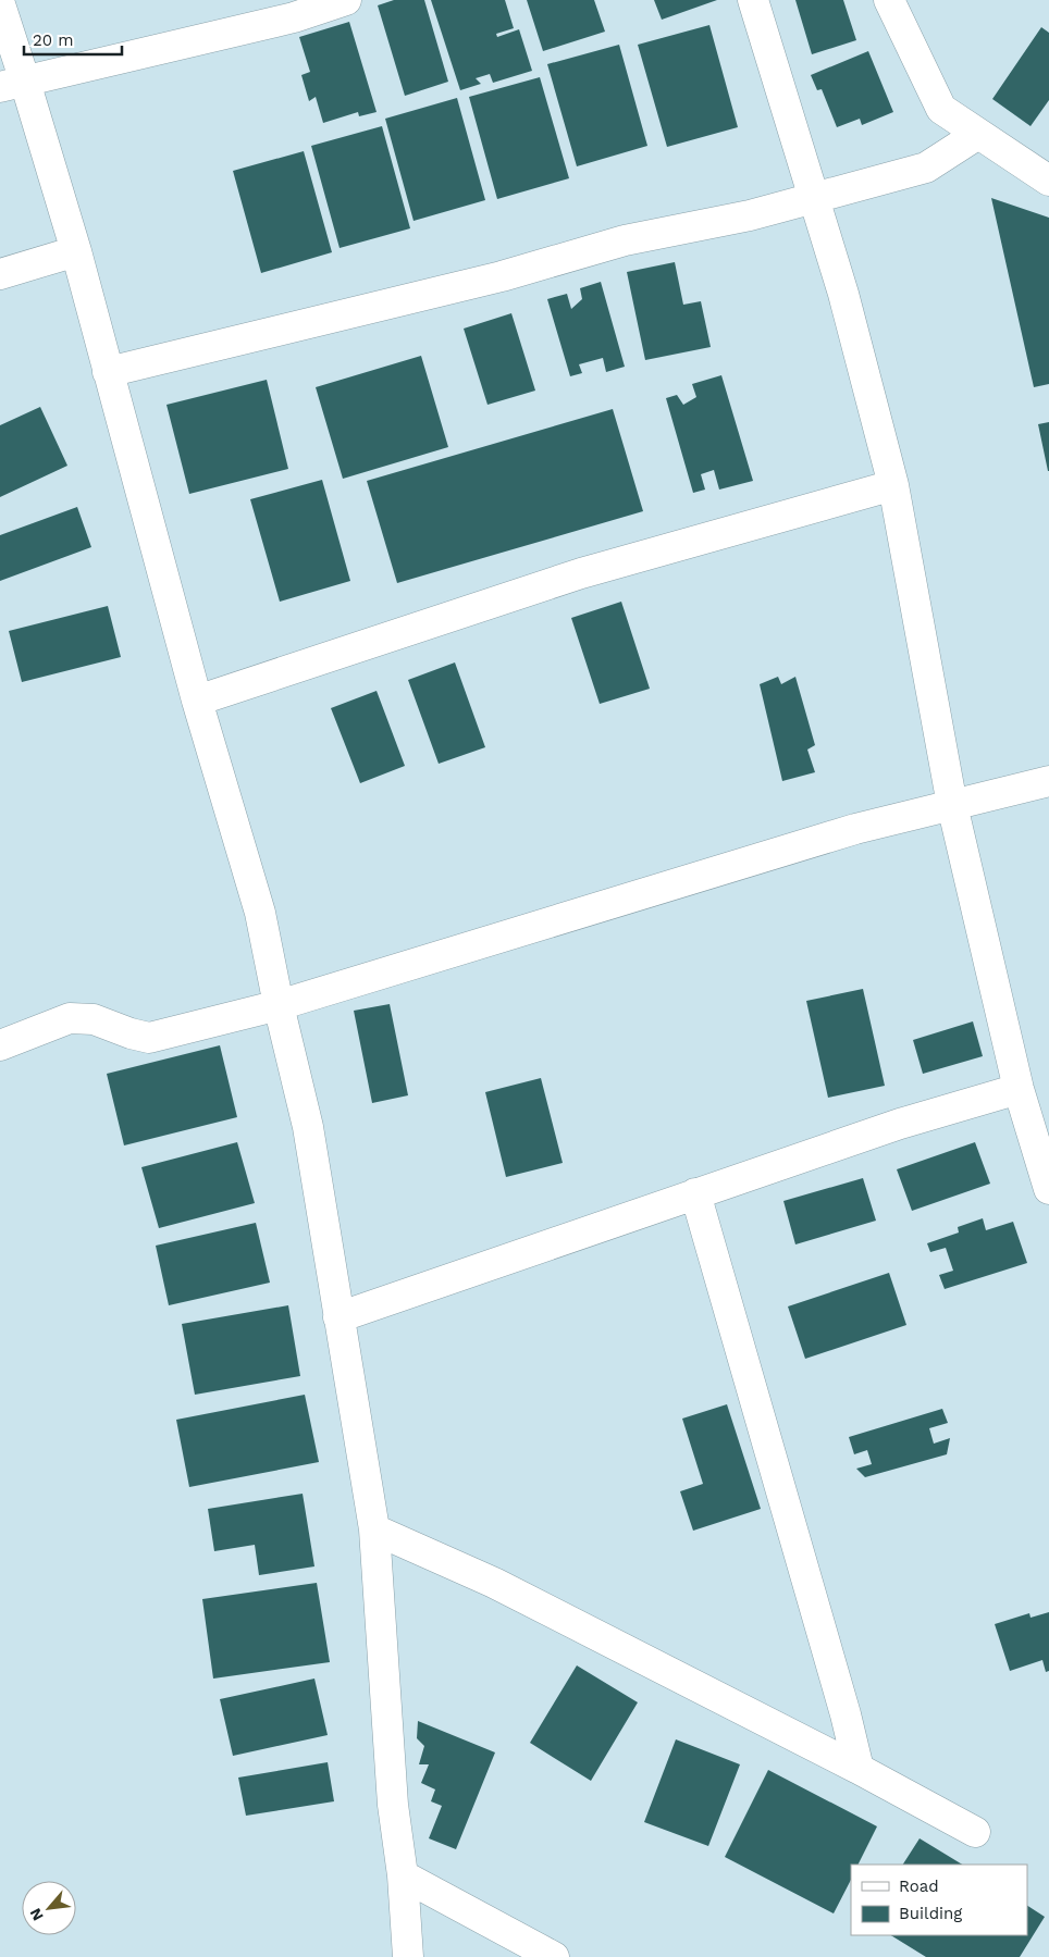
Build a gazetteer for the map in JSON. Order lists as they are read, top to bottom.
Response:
{
  "legend": ["Road", "Building"],
  "scale_bar": "20 m",
  "north": "bottom left"
}
